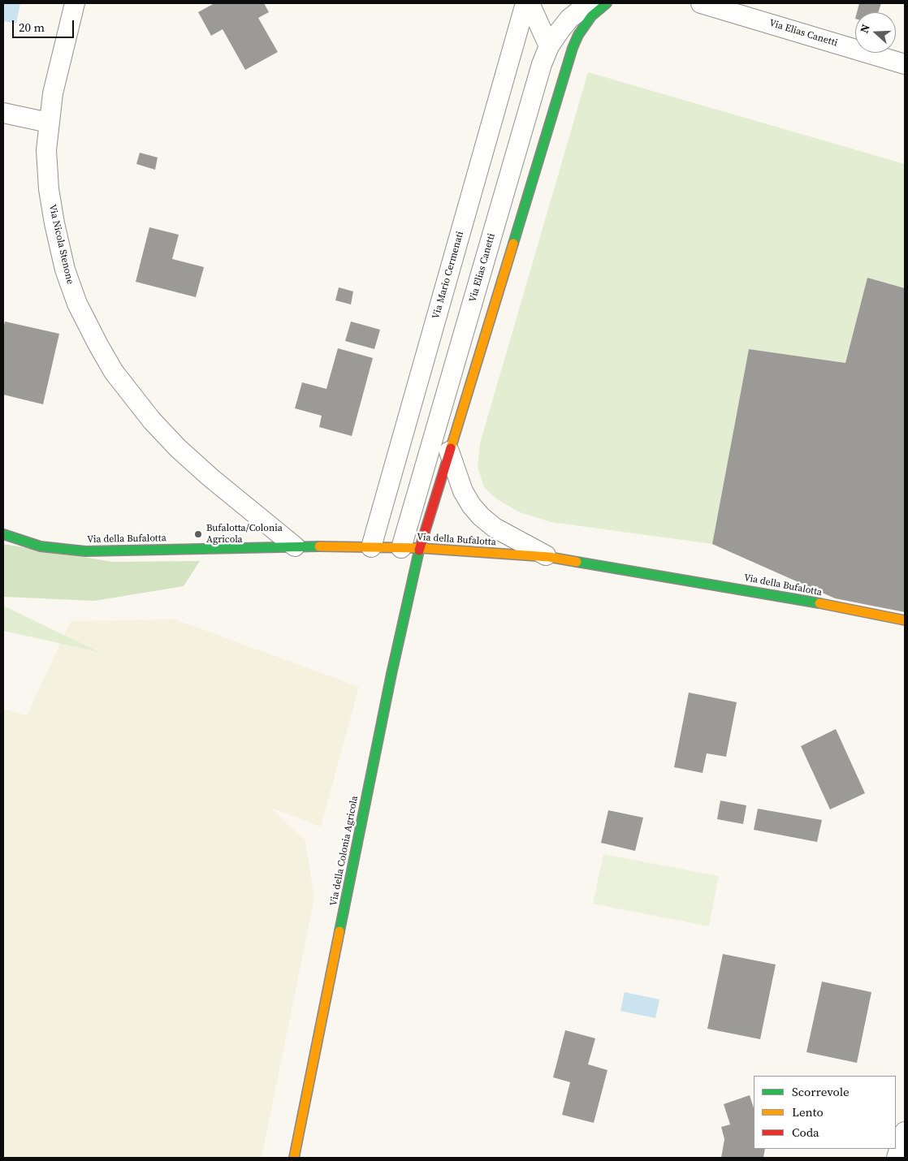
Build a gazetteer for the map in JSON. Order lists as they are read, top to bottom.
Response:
{
  "streets": {
    "street": [
      "Via Elias Canetti",
      "Via Nicola Stenone",
      "Via Mario Cermenati",
      "Via della Bufalotta",
      "Via della Colonia Agricola"
    ]
  },
  "crossings": [
    ["Via Elias Canetti", "Via della Bufalotta"],
    ["Via Nicola Stenone", "Via della Bufalotta"],
    ["Via Mario Cermenati", "Via della Bufalotta"],
    ["Via della Bufalotta", "Via della Colonia Agricola"]
  ],
  "places": ["Bufalotta/Colonia Agricola"],
  "legend": ["Scorrevole", "Lento", "Coda"],
  "scale_bar": "20 m",
  "north": "left"
}
